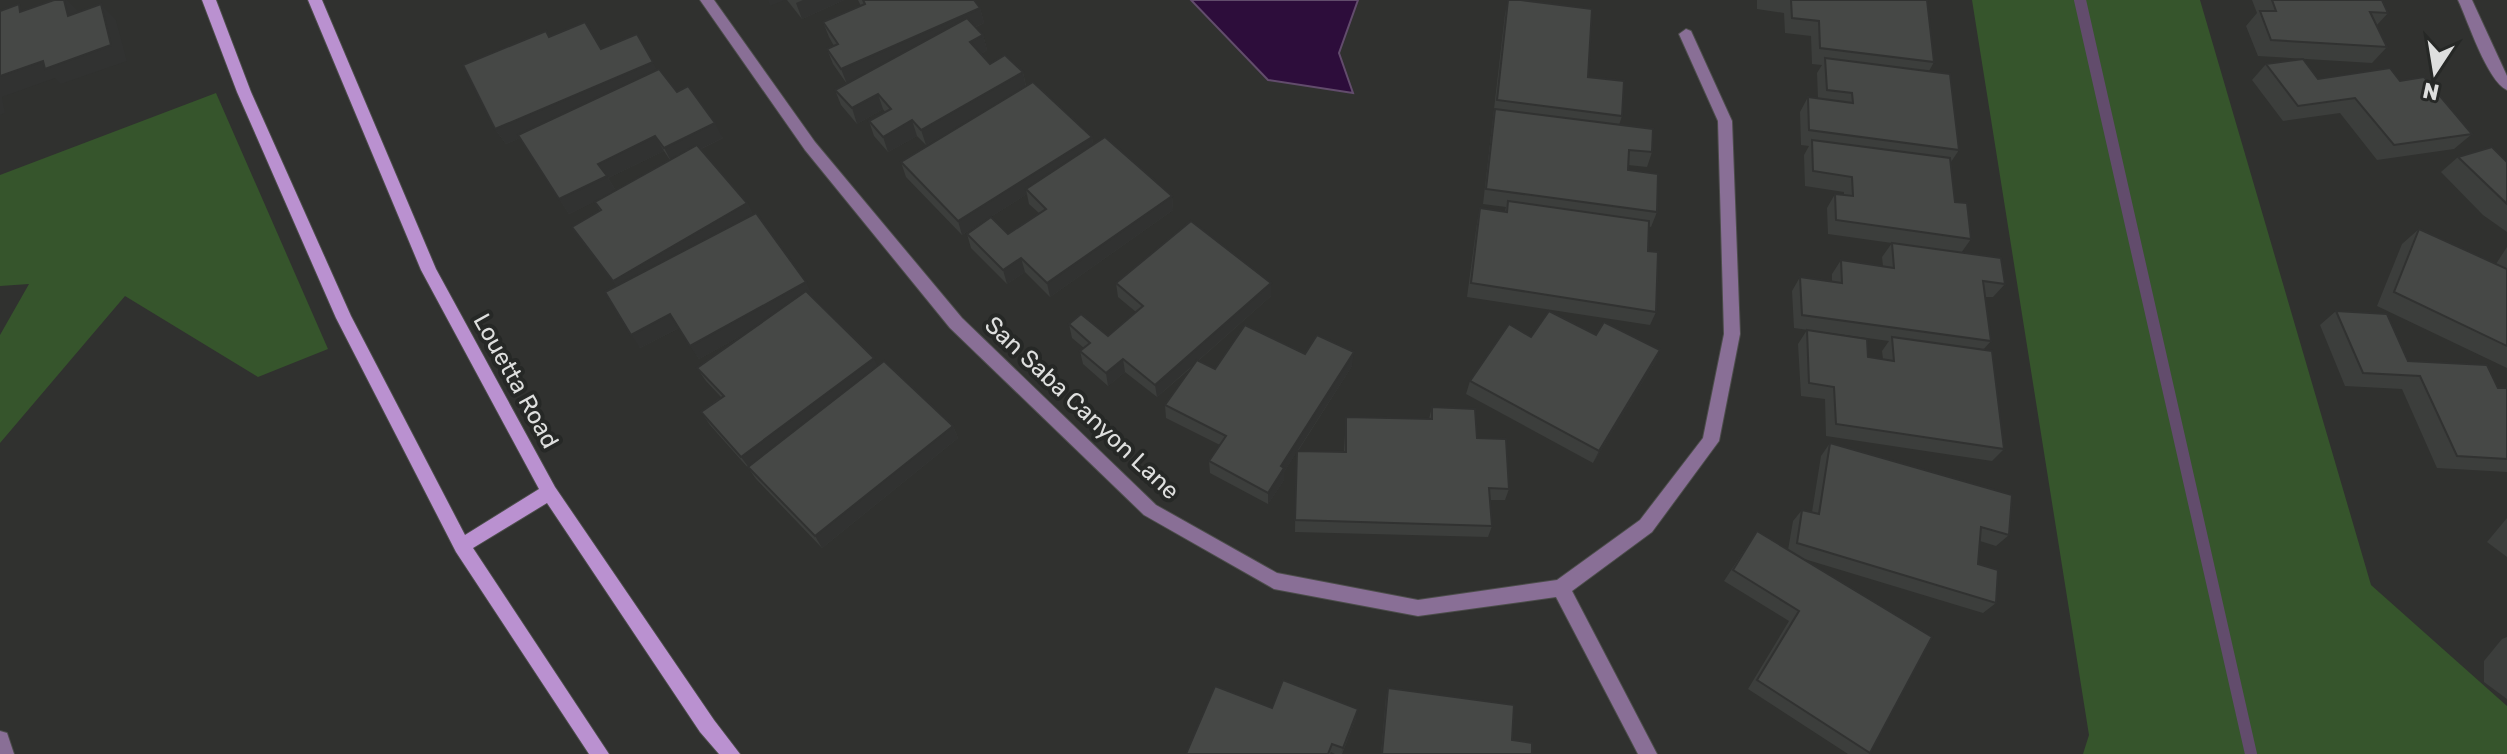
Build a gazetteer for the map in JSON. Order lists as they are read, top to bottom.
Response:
{
  "streets": {
    "main road": ["Louetta Road"],
    "street": ["San Saba Canyon Lane"]
  },
  "north": "bottom"
}
